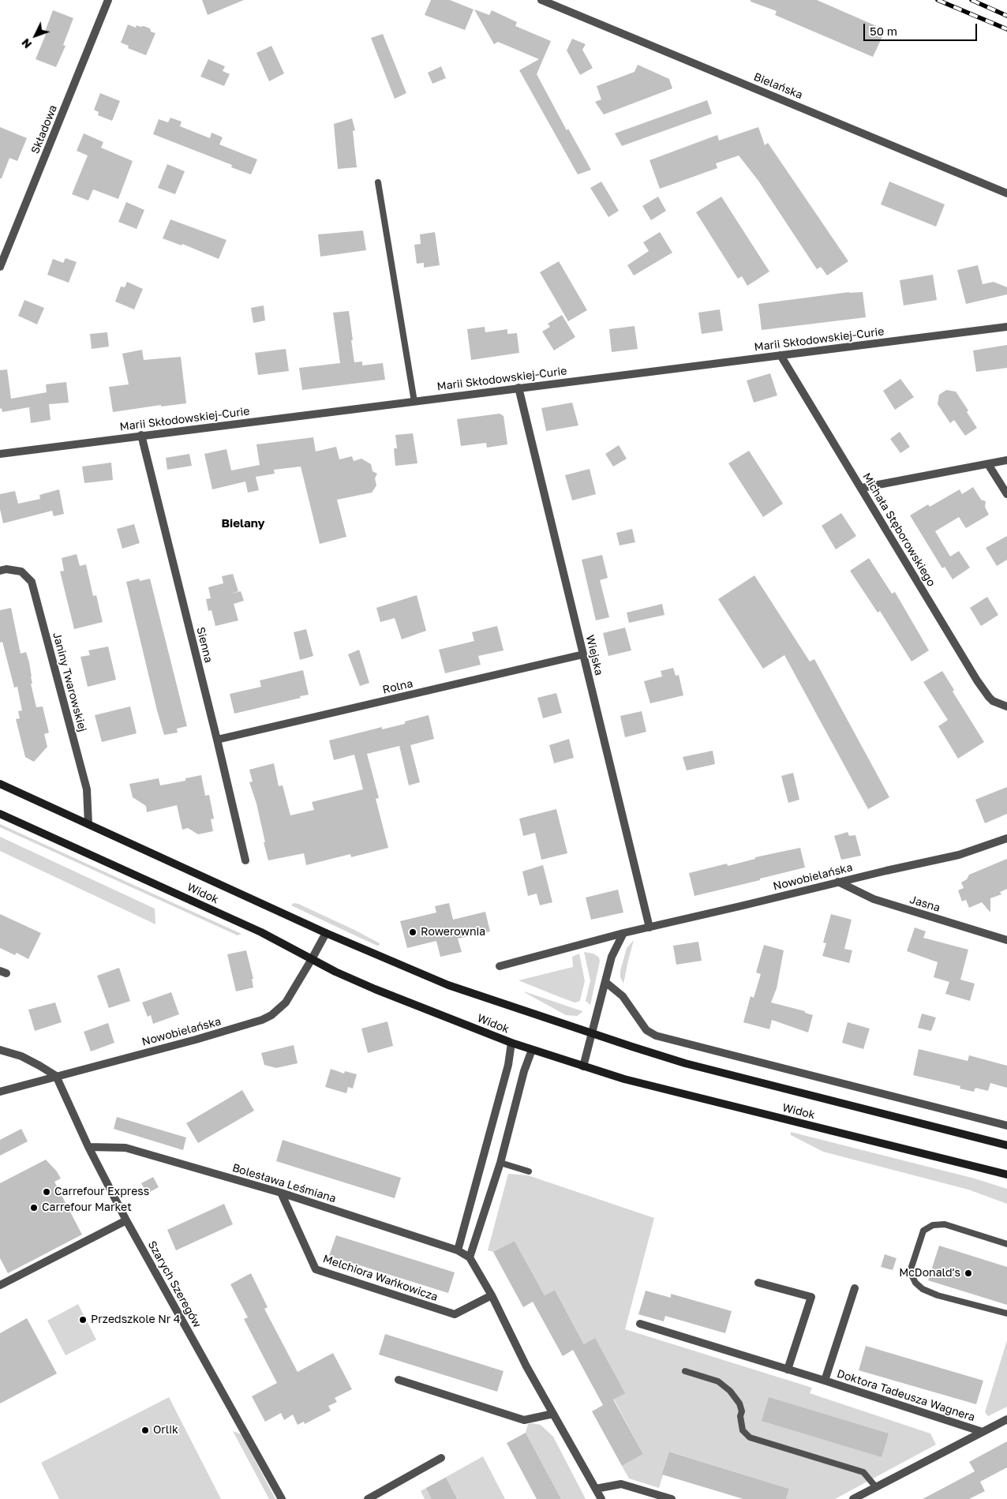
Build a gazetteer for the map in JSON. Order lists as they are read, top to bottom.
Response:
{
  "streets": {
    "main road": ["Widok"],
    "street": [
      "Bielańska",
      "Składowa",
      "Marii Skłodowskiej-Curie",
      "Michała Stęborowskiego",
      "Sienna",
      "Wiejska",
      "Janiny Twarowskiej",
      "Rolna",
      "Nowobielańska",
      "Jasna",
      "Bolesława Leśmiana",
      "Melchiora Wańkowicza",
      "Szarych Szeregów",
      "Doktora Tadeusza Wagnera"
    ]
  },
  "crossings": [
    ["Marii Skłodowskiej-Curie", "Michała Stęborowskiego"],
    ["Marii Skłodowskiej-Curie", "Sienna"],
    ["Marii Skłodowskiej-Curie", "Wiejska"],
    ["Sienna", "Rolna"],
    ["Wiejska", "Rolna"],
    ["Wiejska", "Nowobielańska"],
    ["Janiny Twarowskiej", "Widok"],
    ["Nowobielańska", "Widok"],
    ["Nowobielańska", "Jasna"],
    ["Nowobielańska", "Szarych Szeregów"],
    ["Bolesława Leśmiana", "Melchiora Wańkowicza"],
    ["Bolesława Leśmiana", "Szarych Szeregów"]
  ],
  "districts": ["Bielany"],
  "places": [
    "Rowerownia",
    "Carrefour Express",
    "Carrefour Market",
    "McDonald's",
    "Przedszkole Nr 4",
    "Orlik"
  ],
  "scale_bar": "50 m",
  "north": "bottom left"
}
